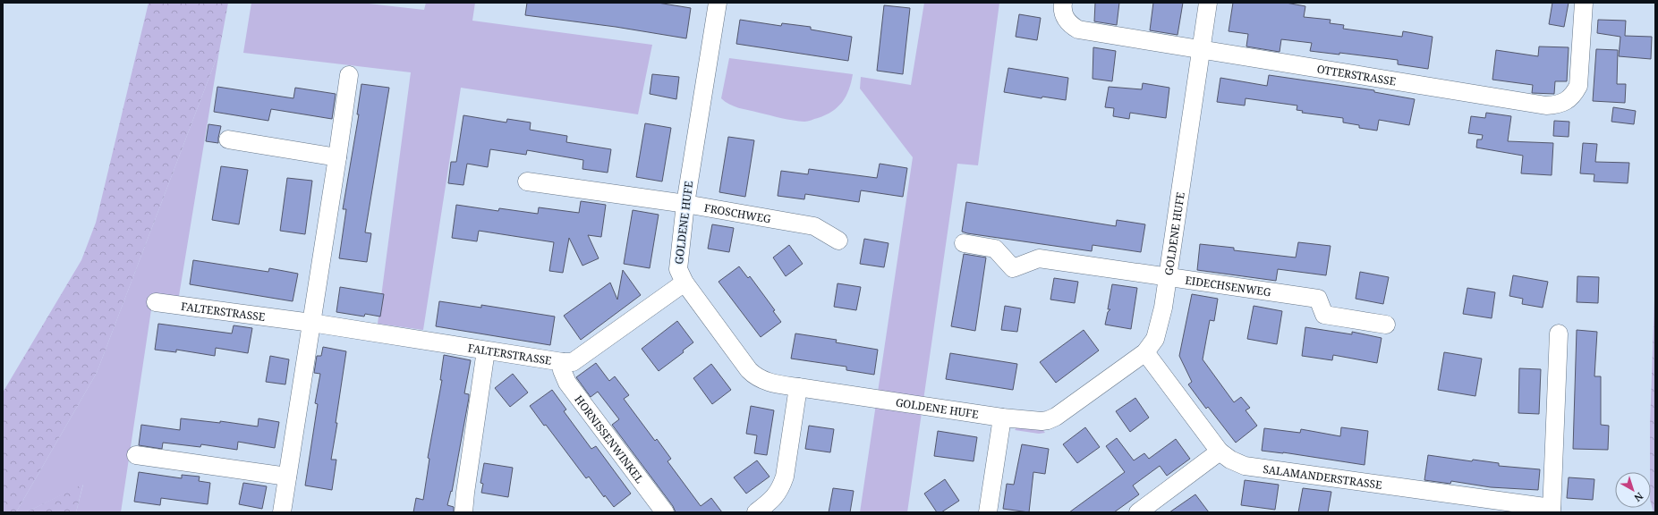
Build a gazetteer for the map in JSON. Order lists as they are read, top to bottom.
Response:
{
  "streets": {
    "street": [
      "OTTERSTRASSE",
      "FROSCHWEG",
      "GOLDENE HUFE",
      "EIDECHSENWEG",
      "FALTERSTRASSE",
      "HORNISSENWINKEL",
      "SALAMANDERSTRASSE"
    ]
  },
  "crossings": [
    ["OTTERSTRASSE", "GOLDENE HUFE"],
    ["FROSCHWEG", "GOLDENE HUFE"],
    ["GOLDENE HUFE", "EIDECHSENWEG"],
    ["GOLDENE HUFE", "FALTERSTRASSE"],
    ["GOLDENE HUFE", "SALAMANDERSTRASSE"],
    ["FALTERSTRASSE", "HORNISSENWINKEL"]
  ],
  "north": "bottom right"
}
